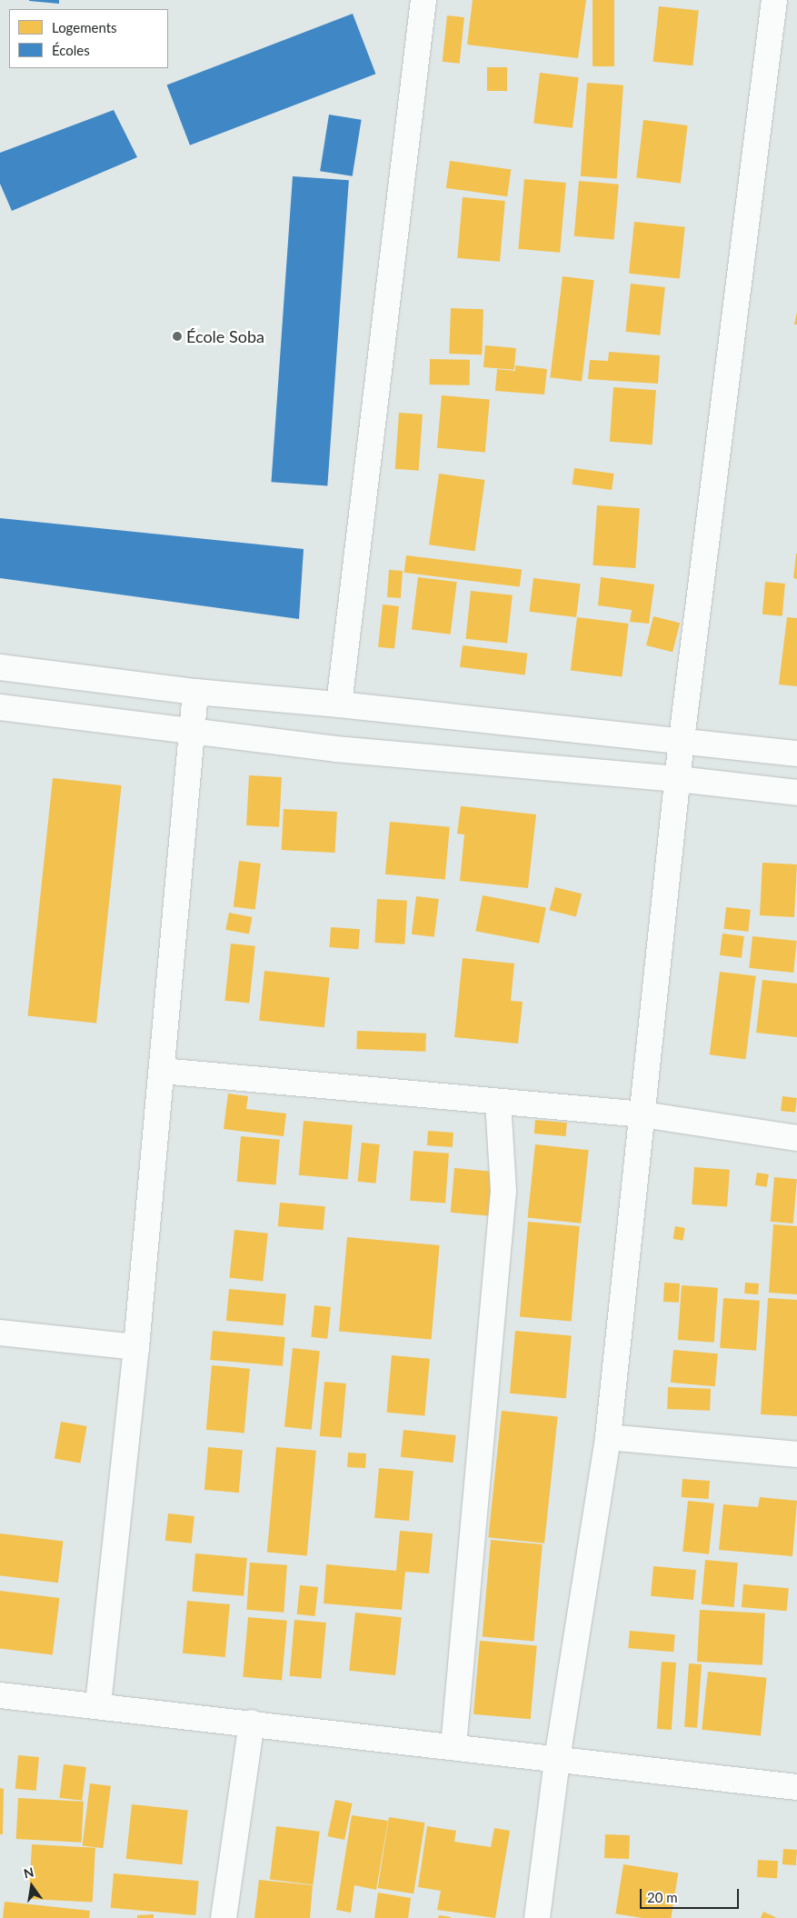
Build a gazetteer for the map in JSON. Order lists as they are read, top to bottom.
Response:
{
  "places": ["École Soba"],
  "legend": ["Logements", "Écoles"],
  "scale_bar": "20 m",
  "north": "top"
}
